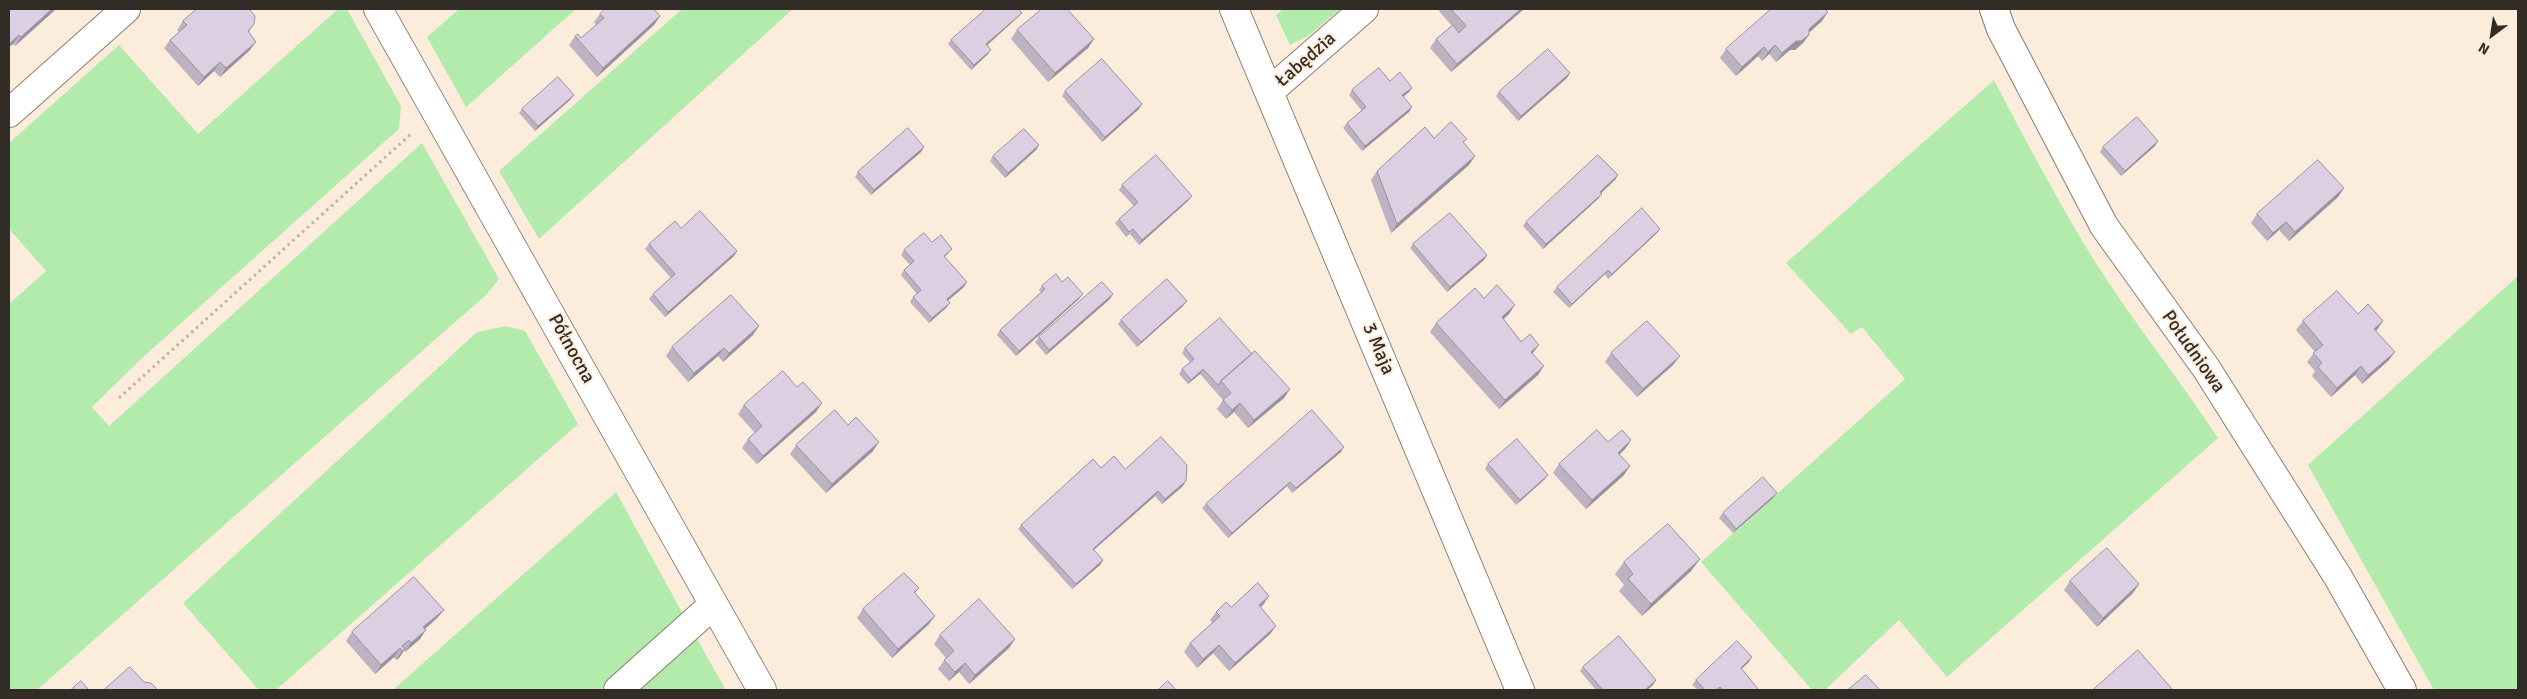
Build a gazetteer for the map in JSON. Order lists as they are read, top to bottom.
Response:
{
  "streets": {
    "street": [
      "Łabędzia",
      "Północna",
      "3 Maja",
      "Południowa"
    ]
  },
  "crossings": [
    ["Łabędzia", "3 Maja"]
  ],
  "north": "bottom left"
}
